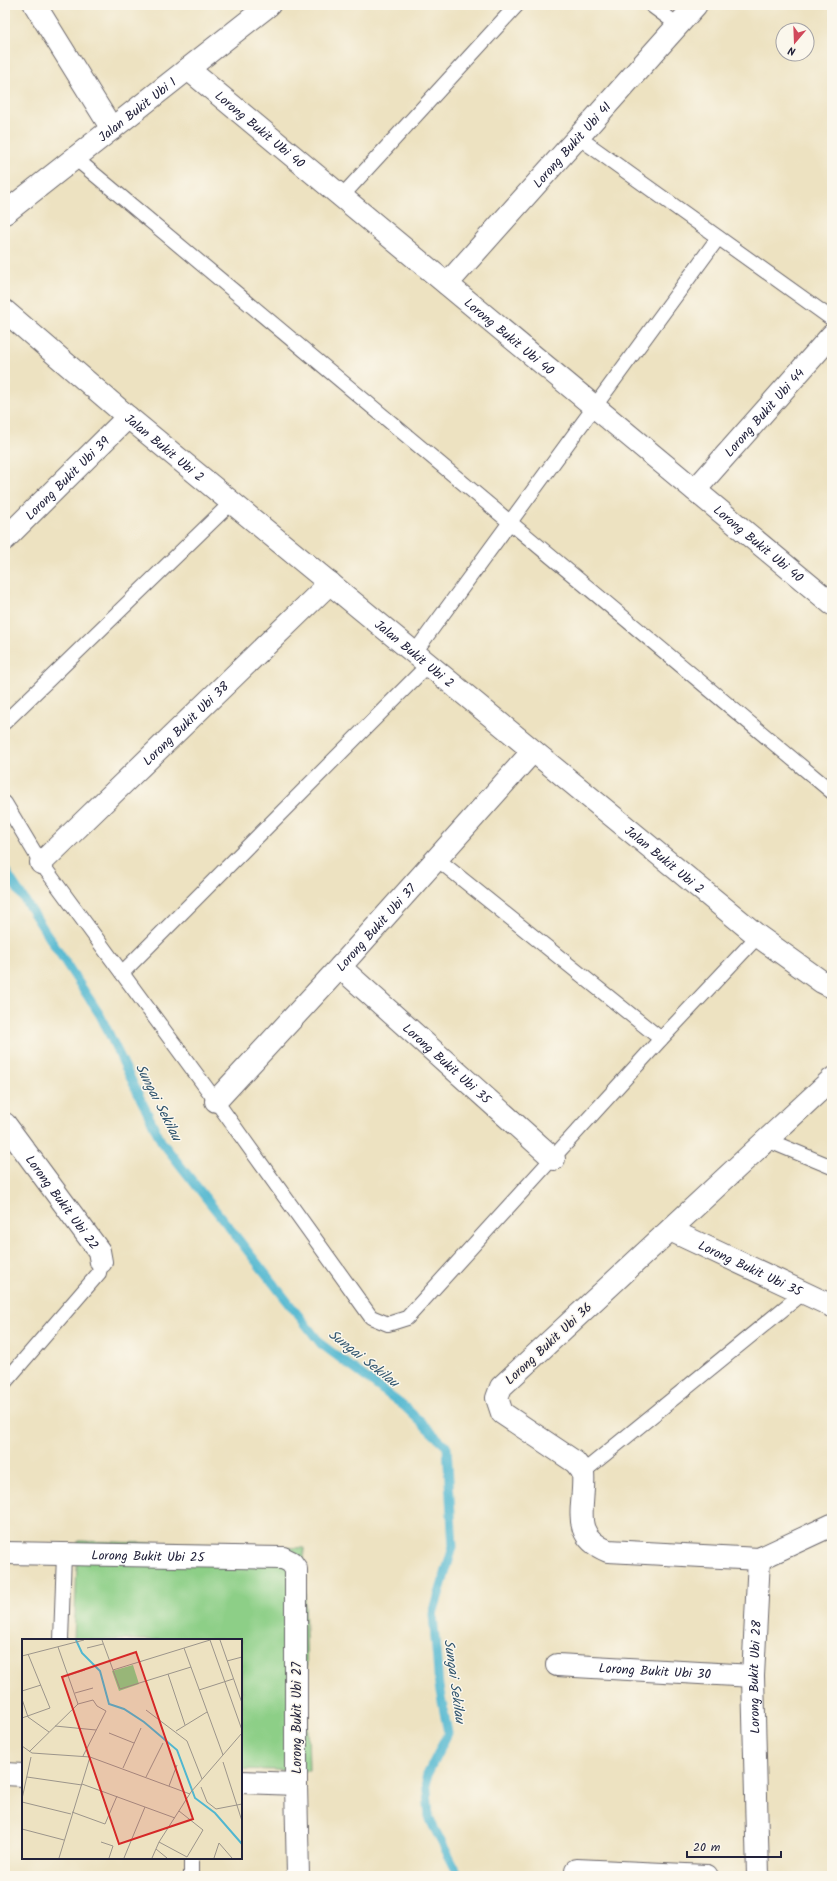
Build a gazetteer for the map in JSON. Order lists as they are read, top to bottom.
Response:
{
  "streets": {
    "street": [
      "Jalan Bukit Ubi 1",
      "Lorong Bukit Ubi 40",
      "Lorong Bukit Ubi 41",
      "Lorong Bukit Ubi 44",
      "Jalan Bukit Ubi 2",
      "Lorong Bukit Ubi 39",
      "Lorong Bukit Ubi 38",
      "Lorong Bukit Ubi 37",
      "Lorong Bukit Ubi 35",
      "Lorong Bukit Ubi 22",
      "Lorong Bukit Ubi 36",
      "Lorong Bukit Ubi 25",
      "Lorong Bukit Ubi 30",
      "Lorong Bukit Ubi 28",
      "Lorong Bukit Ubi 27"
    ]
  },
  "crossings": [
    ["Jalan Bukit Ubi 1", "Lorong Bukit Ubi 40"],
    ["Lorong Bukit Ubi 40", "Lorong Bukit Ubi 41"],
    ["Lorong Bukit Ubi 40", "Lorong Bukit Ubi 44"],
    ["Jalan Bukit Ubi 2", "Lorong Bukit Ubi 39"],
    ["Jalan Bukit Ubi 2", "Lorong Bukit Ubi 38"],
    ["Jalan Bukit Ubi 2", "Lorong Bukit Ubi 37"],
    ["Lorong Bukit Ubi 37", "Lorong Bukit Ubi 35"],
    ["Lorong Bukit Ubi 35", "Lorong Bukit Ubi 36"],
    ["Lorong Bukit Ubi 25", "Lorong Bukit Ubi 27"],
    ["Lorong Bukit Ubi 30", "Lorong Bukit Ubi 28"]
  ],
  "water": ["Sungai Sekilau"],
  "scale_bar": "20 m",
  "north": "bottom"
}
